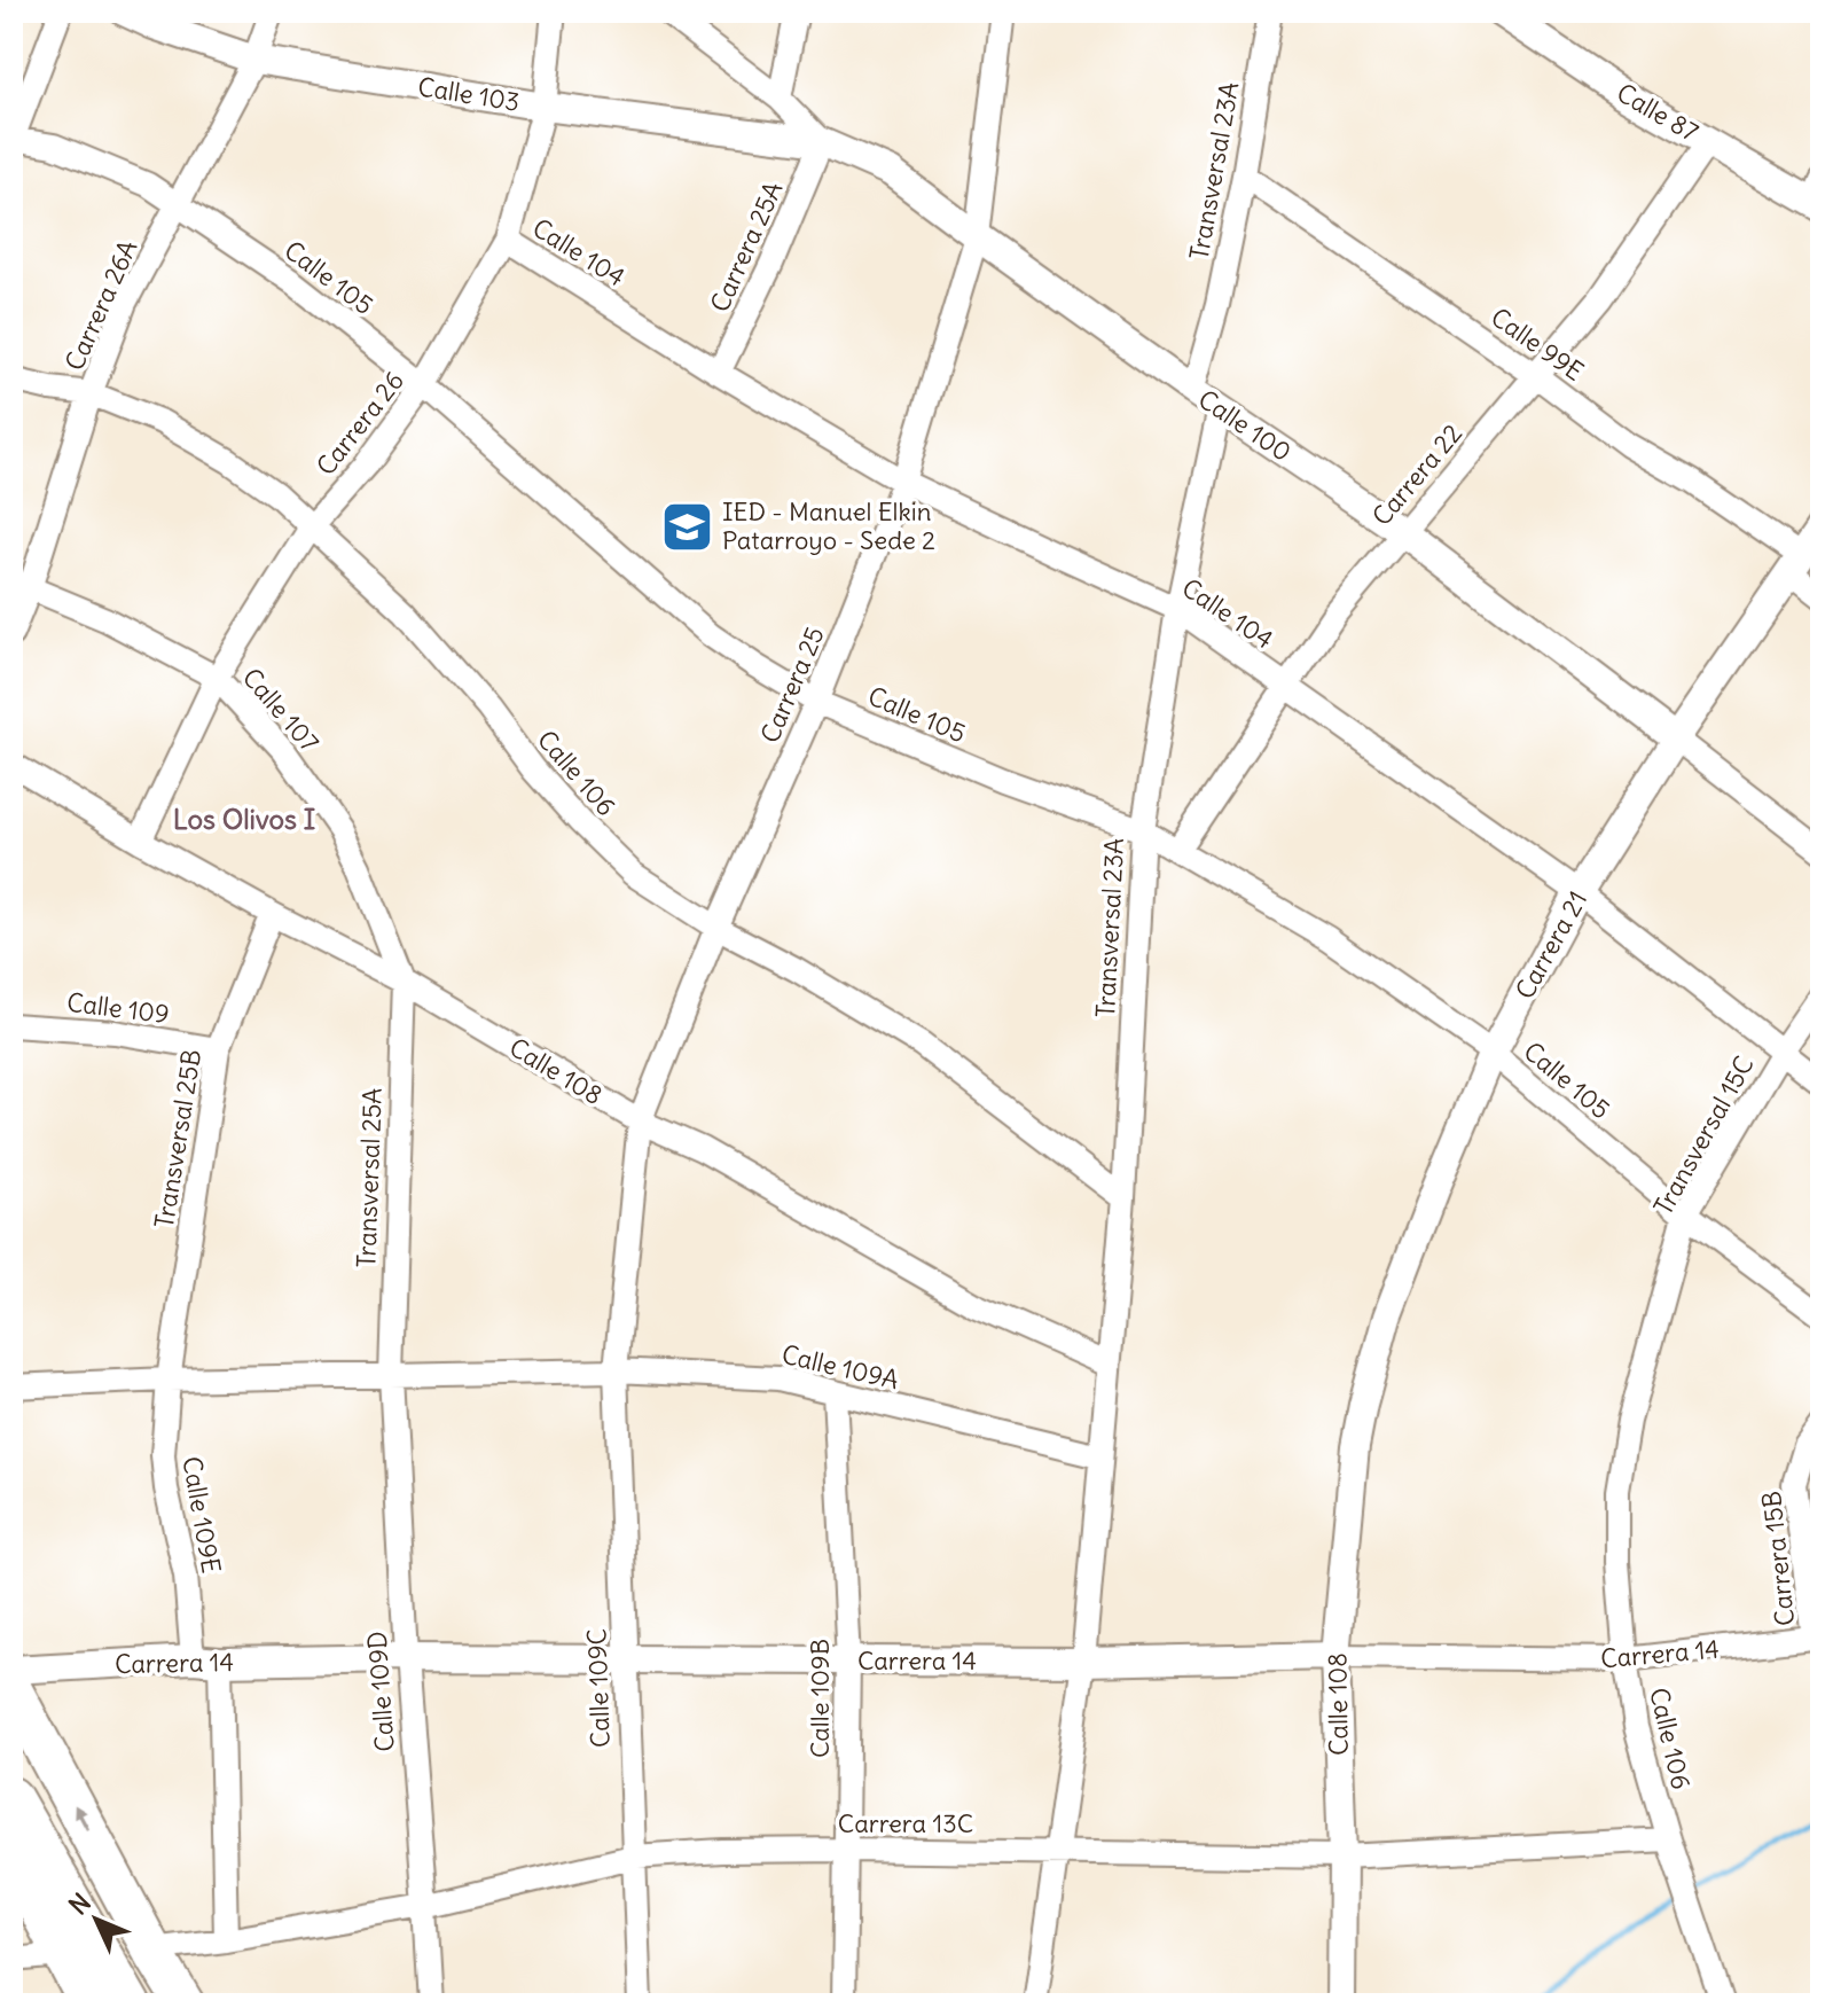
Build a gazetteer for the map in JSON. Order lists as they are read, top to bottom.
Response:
{
  "streets": {
    "street": [
      "Calle 103",
      "Calle 87",
      "Transversal 23A",
      "Carrera 25A",
      "Calle 104",
      "Calle 105",
      "Carrera 26A",
      "Calle 99E",
      "Carrera 26",
      "Calle 100",
      "Carrera 22",
      "Carrera 25",
      "Calle 107",
      "Calle 106",
      "Carrera 21",
      "Calle 109",
      "Calle 108",
      "Transversal 15C",
      "Transversal 25B",
      "Transversal 25A",
      "Calle 109A",
      "Calle 109E",
      "Carrera 15B",
      "Carrera 14",
      "Calle 109C",
      "Calle 109D",
      "Calle 109B",
      "Carrera 13C"
    ]
  },
  "crossings": [
    ["Calle 103", "Carrera 25A"],
    ["Calle 103", "Carrera 26A"],
    ["Calle 103", "Carrera 26"],
    ["Calle 103", "Calle 100"],
    ["Calle 87", "Carrera 22"],
    ["Transversal 23A", "Calle 104"],
    ["Transversal 23A", "Calle 105"],
    ["Transversal 23A", "Calle 99E"],
    ["Transversal 23A", "Calle 100"],
    ["Transversal 23A", "Calle 106"],
    ["Transversal 23A", "Calle 108"],
    ["Transversal 23A", "Calle 109A"],
    ["Carrera 25A", "Calle 104"],
    ["Carrera 25A", "Calle 100"],
    ["Calle 104", "Carrera 26"],
    ["Calle 104", "Carrera 22"],
    ["Calle 104", "Carrera 25"],
    ["Calle 104", "Carrera 21"],
    ["Calle 104", "Transversal 15C"],
    ["Calle 105", "Carrera 26A"],
    ["Calle 105", "Carrera 26"],
    ["Calle 105", "Carrera 22"],
    ["Calle 105", "Carrera 25"],
    ["Calle 105", "Carrera 21"],
    ["Calle 105", "Transversal 15C"],
    ["Carrera 26A", "Calle 107"],
    ["Carrera 26A", "Calle 106"],
    ["Calle 99E", "Carrera 22"],
    ["Calle 99E", "Carrera 21"],
    ["Carrera 26", "Calle 107"],
    ["Carrera 26", "Calle 106"],
    ["Carrera 26", "Calle 108"],
    ["Calle 100", "Carrera 22"],
    ["Calle 100", "Carrera 25"],
    ["Calle 100", "Carrera 21"],
    ["Carrera 25", "Calle 106"],
    ["Carrera 25", "Calle 108"],
    ["Carrera 25", "Calle 109A"],
    ["Carrera 25", "Calle 109C"],
    ["Calle 107", "Calle 108"],
    ["Calle 107", "Transversal 25A"],
    ["Calle 106", "Transversal 15C"],
    ["Calle 106", "Carrera 14"],
    ["Calle 106", "Carrera 13C"],
    ["Carrera 21", "Calle 108"],
    ["Calle 109", "Transversal 25B"],
    ["Calle 108", "Transversal 25B"],
    ["Calle 108", "Transversal 25A"],
    ["Calle 108", "Carrera 14"],
    ["Calle 108", "Carrera 13C"],
    ["Transversal 25B", "Calle 109A"],
    ["Transversal 25B", "Calle 109E"],
    ["Transversal 25A", "Calle 109A"],
    ["Transversal 25A", "Calle 109D"],
    ["Calle 109A", "Calle 109E"],
    ["Calle 109A", "Calle 109C"],
    ["Calle 109A", "Calle 109D"],
    ["Calle 109A", "Calle 109B"],
    ["Calle 109E", "Carrera 14"],
    ["Calle 109E", "Carrera 13C"],
    ["Carrera 15B", "Carrera 14"],
    ["Carrera 14", "Calle 109C"],
    ["Carrera 14", "Calle 109D"],
    ["Carrera 14", "Calle 109B"],
    ["Calle 109C", "Carrera 13C"],
    ["Calle 109D", "Carrera 13C"],
    ["Calle 109B", "Carrera 13C"]
  ],
  "districts": ["Los Olivos I"],
  "places": {
    "school or university": ["IED - Manuel Elkin Patarroyo - Sede 2"]
  },
  "north": "top left"
}
